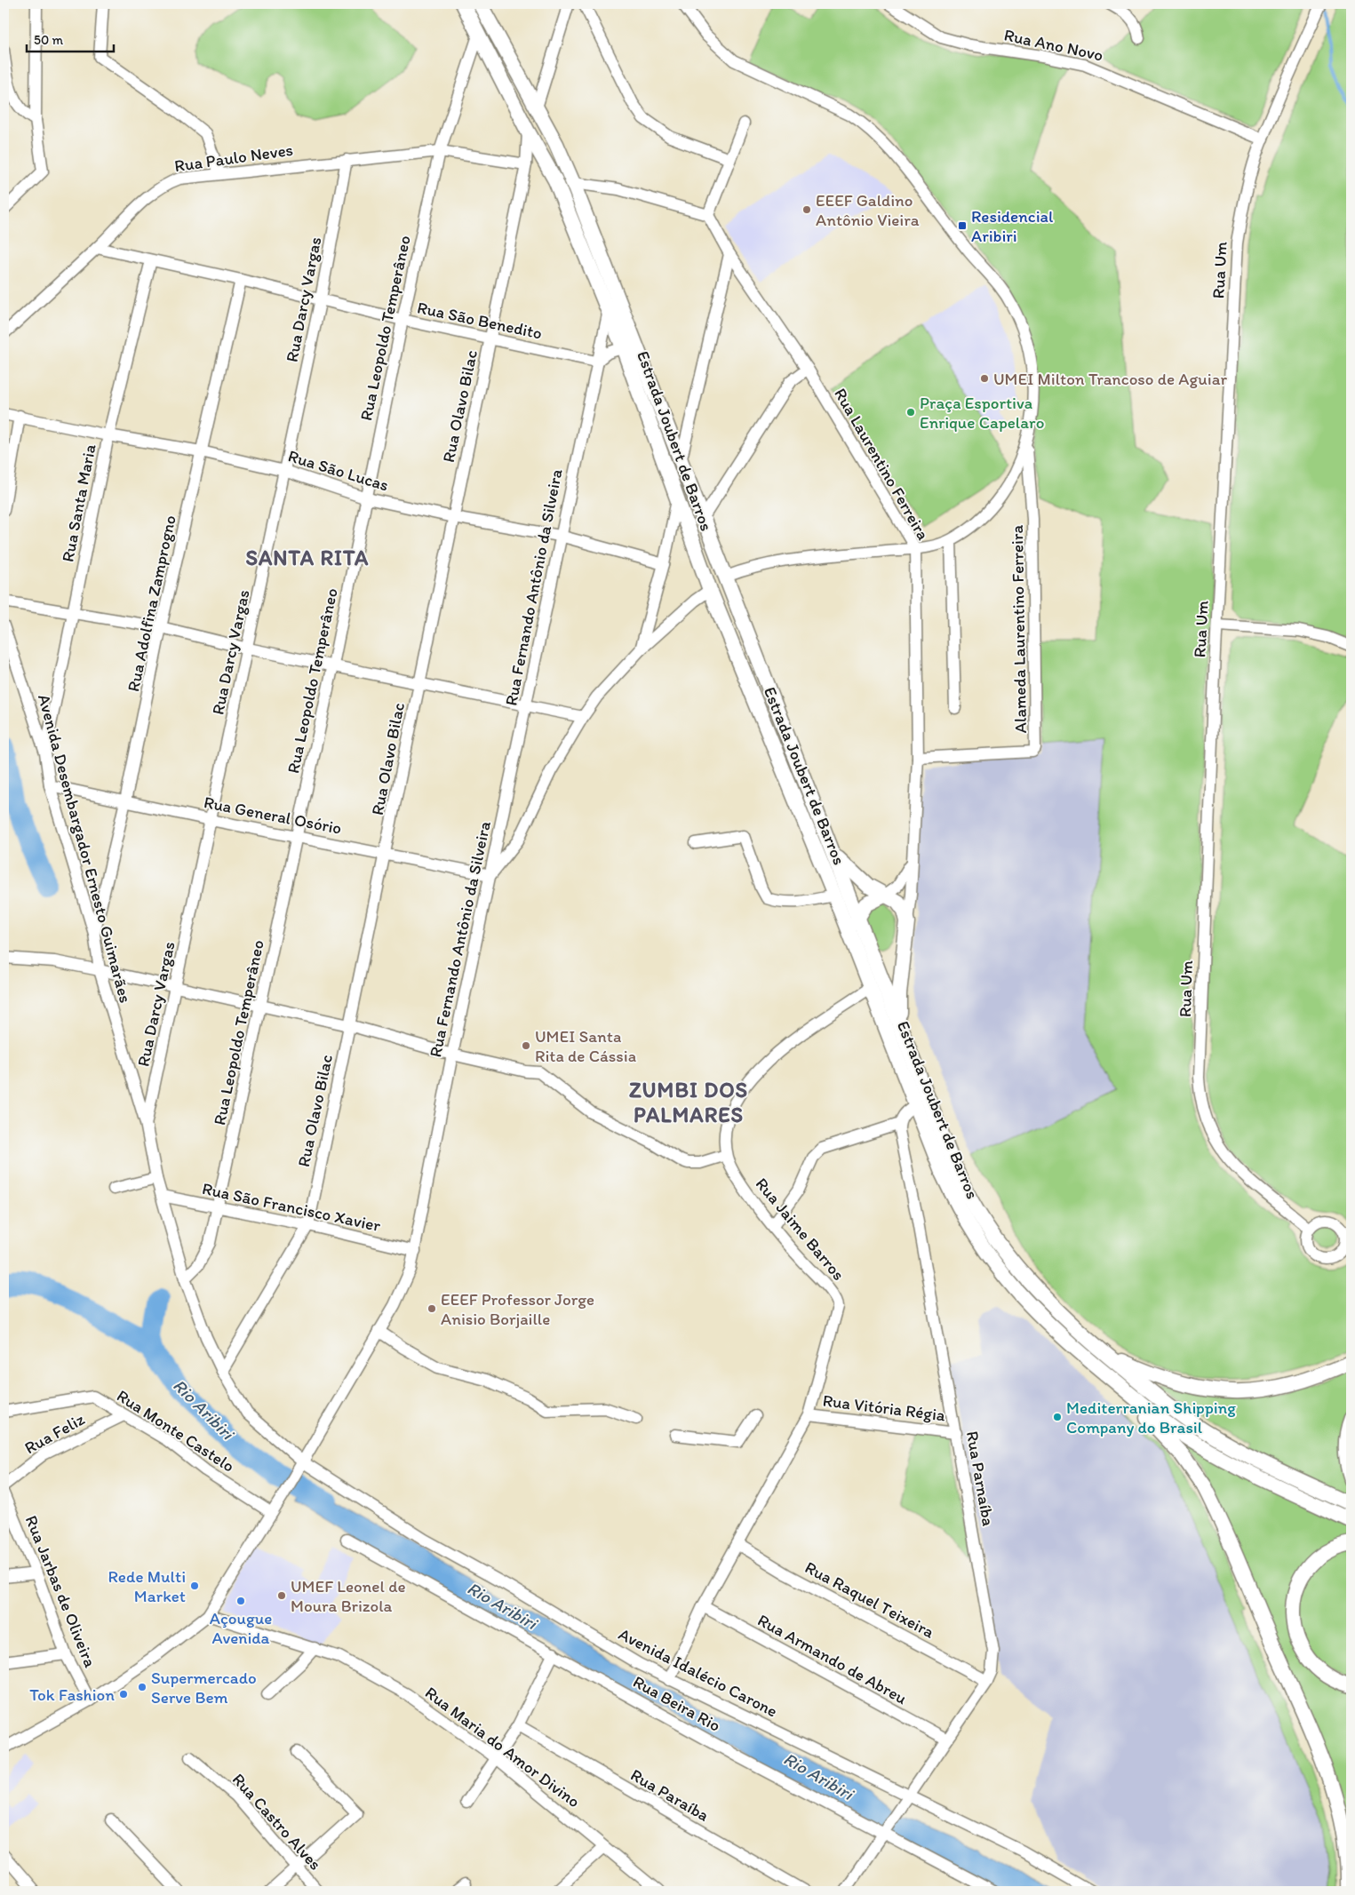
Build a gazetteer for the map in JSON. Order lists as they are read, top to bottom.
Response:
{
  "streets": {
    "main road": ["Estrada Joubert de Barros"],
    "street": [
      "Rua Ano Novo",
      "Rua Paulo Neves",
      "Rua Um",
      "Rua Darcy Vargas",
      "Rua São Benedito",
      "Rua Leopoldo Temperâneo",
      "Rua Olavo Bilac",
      "Rua Laurentino Ferreira",
      "Rua São Lucas",
      "Rua Santa Maria",
      "Rua Fernando Antônio da Silveira",
      "Rua Adolfina Zamprogno",
      "Alameda Laurentino Ferreira",
      "Rua General Osório",
      "Avenida Desembargador Ernesto Guimarães",
      "Rua São Francisco Xavier",
      "Rua Jaime Barros",
      "Rua Vitória Régia",
      "Rua Monte Castelo",
      "Rua Feliz",
      "Rua Parnaíba",
      "Rua Jarbas de Oliveira",
      "Rua Raquel Teixeira",
      "Rua Armando de Abreu",
      "Avenida Idalécio Carone",
      "Rua Beira Rio",
      "Rua Maria do Amor Divino",
      "Rua Paraíba",
      "Rua Castro Alves"
    ]
  },
  "crossings": [
    ["Rua Ano Novo", "Rua Um"],
    ["Rua Paulo Neves", "Rua Darcy Vargas"],
    ["Rua Paulo Neves", "Rua São Benedito"],
    ["Rua Paulo Neves", "Rua Leopoldo Temperâneo"],
    ["Rua Paulo Neves", "Rua Olavo Bilac"],
    ["Rua Darcy Vargas", "Rua São Benedito"],
    ["Rua Darcy Vargas", "Rua São Lucas"],
    ["Rua Darcy Vargas", "Rua General Osório"],
    ["Rua Darcy Vargas", "Avenida Desembargador Ernesto Guimarães"],
    ["Rua São Benedito", "Rua Leopoldo Temperâneo"],
    ["Rua São Benedito", "Rua Olavo Bilac"],
    ["Rua São Benedito", "Rua Santa Maria"],
    ["Rua São Benedito", "Rua Fernando Antônio da Silveira"],
    ["Rua São Benedito", "Rua Adolfina Zamprogno"],
    ["Rua Leopoldo Temperâneo", "Estrada Joubert de Barros"],
    ["Rua Leopoldo Temperâneo", "Rua São Lucas"],
    ["Rua Leopoldo Temperâneo", "Rua General Osório"],
    ["Rua Leopoldo Temperâneo", "Avenida Desembargador Ernesto Guimarães"],
    ["Rua Leopoldo Temperâneo", "Rua São Francisco Xavier"],
    ["Rua Olavo Bilac", "Estrada Joubert de Barros"],
    ["Rua Olavo Bilac", "Rua São Lucas"],
    ["Rua Olavo Bilac", "Rua General Osório"],
    ["Rua Olavo Bilac", "Avenida Desembargador Ernesto Guimarães"],
    ["Rua Olavo Bilac", "Rua São Francisco Xavier"],
    ["Estrada Joubert de Barros", "Rua Fernando Antônio da Silveira"],
    ["Estrada Joubert de Barros", "Rua Jaime Barros"],
    ["Rua Laurentino Ferreira", "Alameda Laurentino Ferreira"],
    ["Rua São Lucas", "Rua Santa Maria"],
    ["Rua São Lucas", "Rua Fernando Antônio da Silveira"],
    ["Rua São Lucas", "Rua Adolfina Zamprogno"],
    ["Rua Santa Maria", "Avenida Desembargador Ernesto Guimarães"],
    ["Rua Fernando Antônio da Silveira", "Rua General Osório"],
    ["Rua Fernando Antônio da Silveira", "Avenida Desembargador Ernesto Guimarães"],
    ["Rua Fernando Antônio da Silveira", "Rua São Francisco Xavier"],
    ["Rua Fernando Antônio da Silveira", "Rua Monte Castelo"],
    ["Rua Fernando Antônio da Silveira", "Rua Jarbas de Oliveira"],
    ["Rua Fernando Antônio da Silveira", "Avenida Idalécio Carone"],
    ["Rua Fernando Antônio da Silveira", "Rua Maria do Amor Divino"],
    ["Rua Adolfina Zamprogno", "Rua General Osório"],
    ["Rua Adolfina Zamprogno", "Avenida Desembargador Ernesto Guimarães"],
    ["Rua General Osório", "Avenida Desembargador Ernesto Guimarães"],
    ["Avenida Desembargador Ernesto Guimarães", "Rua São Francisco Xavier"],
    ["Avenida Desembargador Ernesto Guimarães", "Avenida Idalécio Carone"],
    ["Rua Jaime Barros", "Rua Vitória Régia"],
    ["Rua Jaime Barros", "Rua Raquel Teixeira"],
    ["Rua Jaime Barros", "Rua Armando de Abreu"],
    ["Rua Jaime Barros", "Avenida Idalécio Carone"],
    ["Rua Vitória Régia", "Rua Parnaíba"],
    ["Rua Monte Castelo", "Rua Feliz"],
    ["Rua Parnaíba", "Rua Raquel Teixeira"],
    ["Rua Parnaíba", "Rua Armando de Abreu"],
    ["Rua Parnaíba", "Avenida Idalécio Carone"],
    ["Rua Parnaíba", "Rua Beira Rio"]
  ],
  "districts": ["SANTA RITA", "ZUMBI DOS PALMARES"],
  "water": ["Rio Aribiri"],
  "places": {
    "other": [
      "EEEF Galdino Antônio Vieira",
      "UMEI Milton Trancoso de Aguiar",
      "Praça Esportiva Enrique Capelaro",
      "UMEI Santa Rita de Cássia",
      "EEEF Professor Jorge Anisio Borjaille",
      "Mediterranian Shipping Company do Brasil",
      "Rede Multi Market",
      "UMEF Leonel de Moura Brizola",
      "Açougue Avenida",
      "Supermercado Serve Bem",
      "Tok Fashion"
    ],
    "transit": ["Residencial Aribiri"]
  },
  "scale_bar": "50 m"
}
